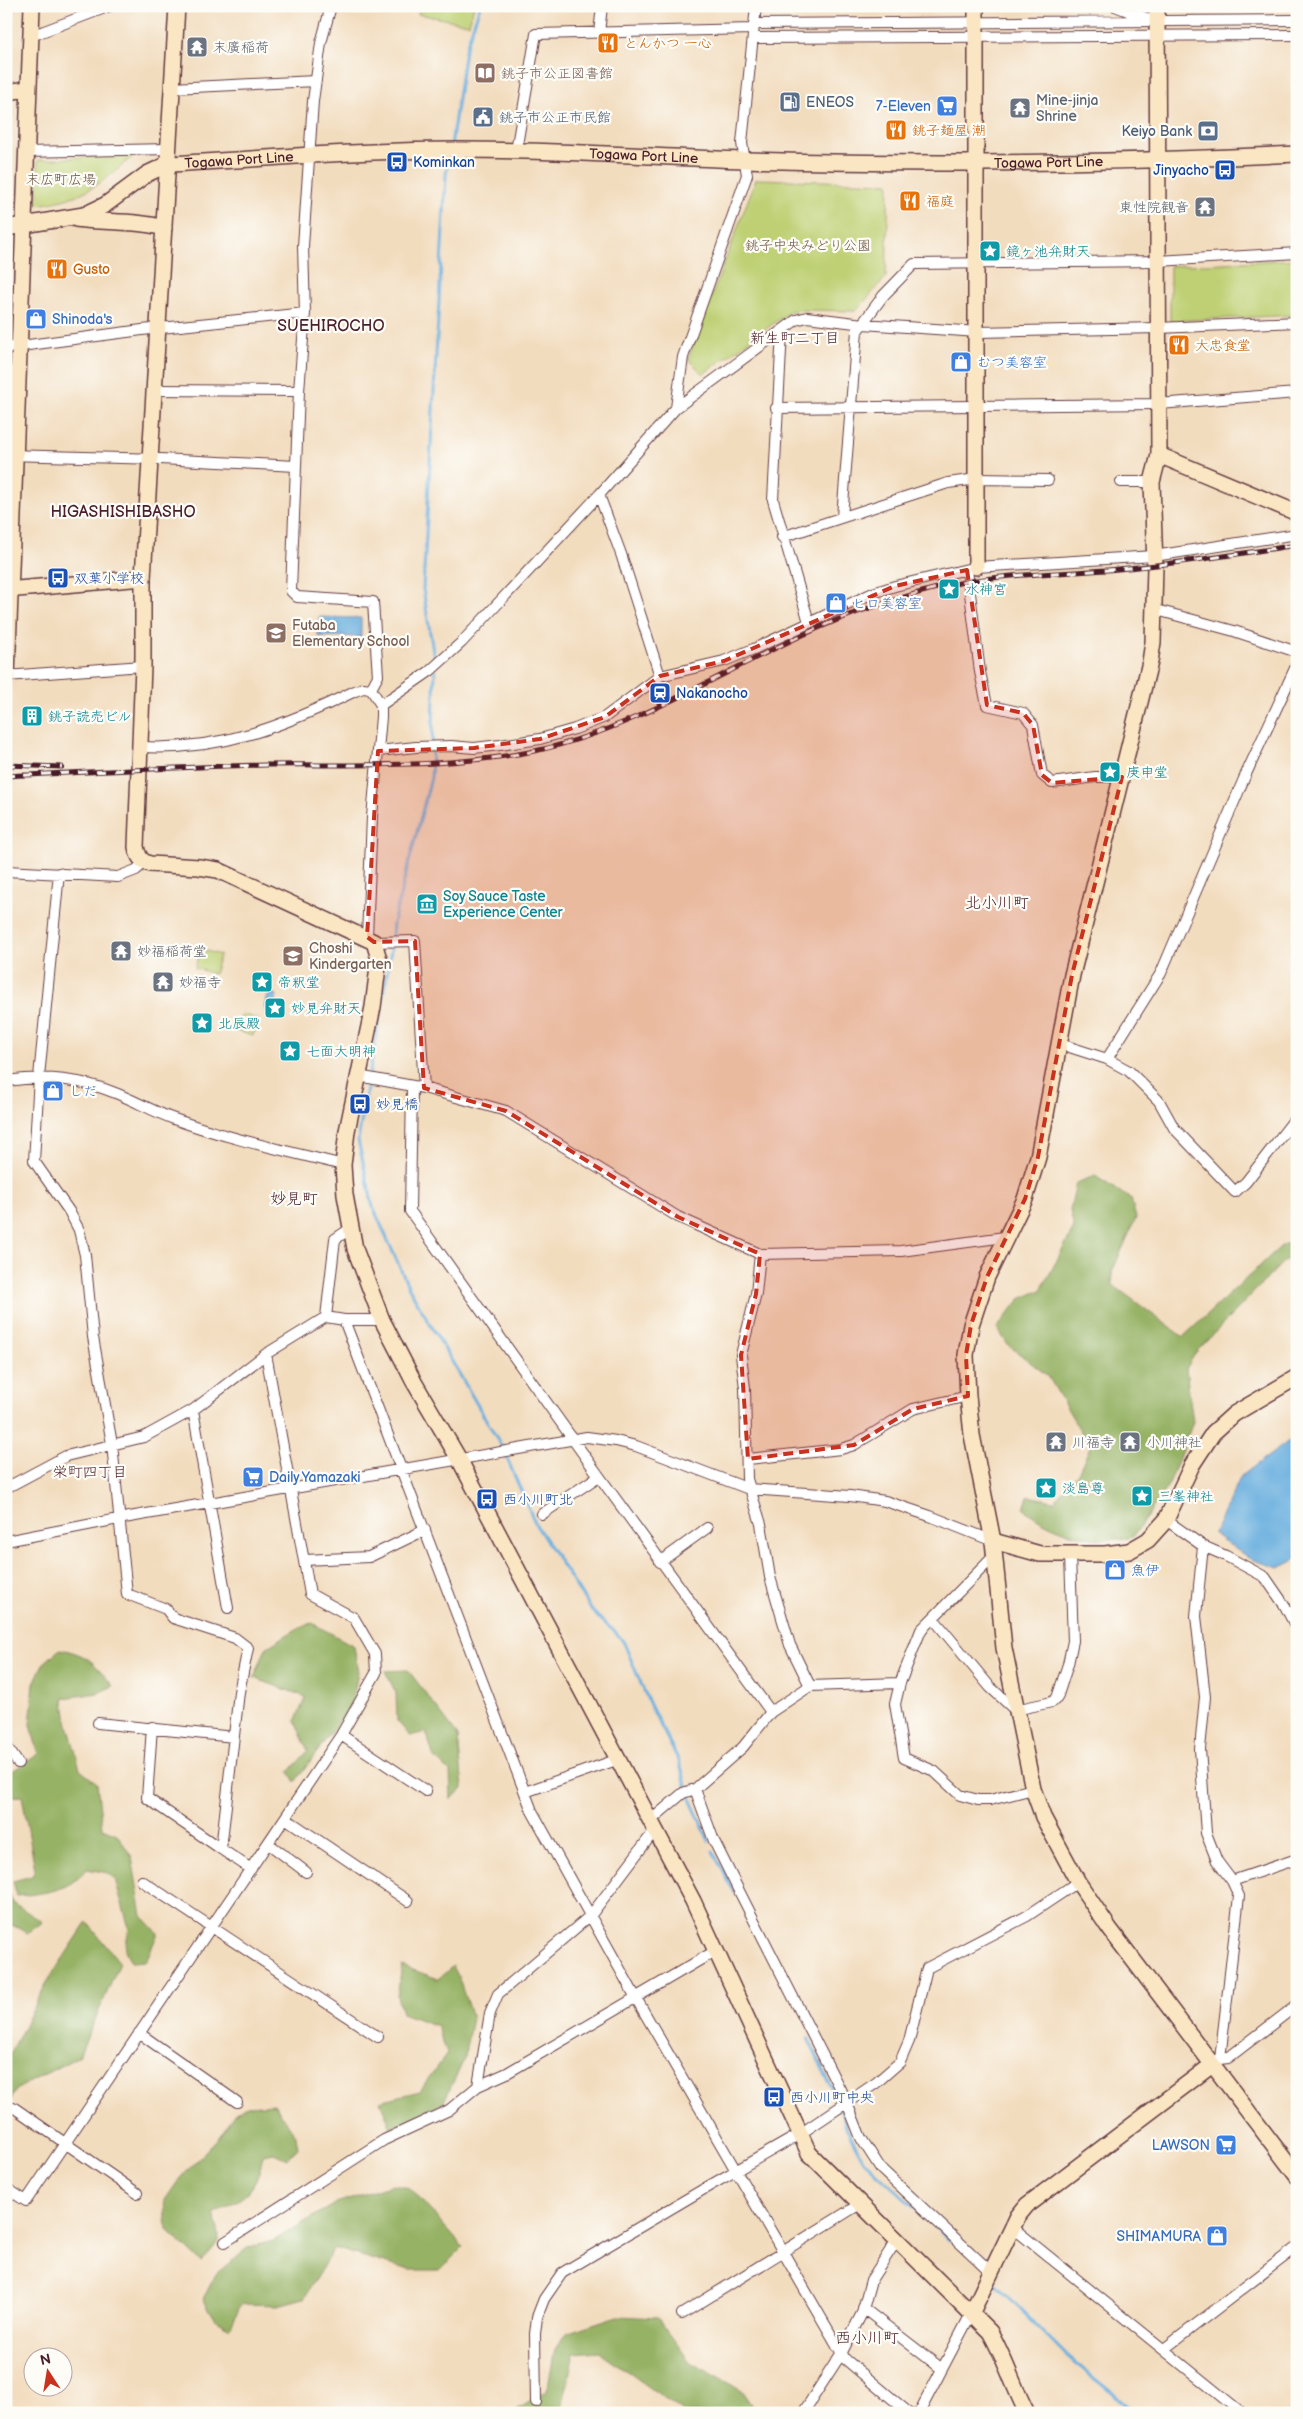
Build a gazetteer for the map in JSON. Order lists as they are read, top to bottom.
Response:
{
  "streets": {
    "street": ["Togawa Port Line"]
  },
  "districts": [
    "SUEHIROCHO",
    "新生町二丁目",
    "HIGASHISHIBASHO",
    "北小川町",
    "妙見町",
    "栄町四丁目",
    "西小川町"
  ],
  "parks": ["末広町広場", "銚子中央みどり公園"],
  "places": {
    "restaurant": [
      "とんかつ 一心",
      "銚子麺屋 潮",
      "福庭",
      "Gusto",
      "大忠食堂"
    ],
    "temple": [
      "末廣稲荷",
      "Mine-jinja Shrine",
      "東性院観音",
      "妙福稲荷堂",
      "妙福寺",
      "川福寺",
      "小川神社"
    ],
    "library": ["銚子市公正図書館"],
    "fuel station": ["ENEOS"],
    "supermarket": ["7-Eleven", "Daily Yamazaki", "LAWSON"],
    "public building": ["銚子市公正市民館"],
    "bank": ["Keiyo Bank"],
    "bus stop": [
      "Kominkan",
      "Jinyacho",
      "双葉小学校",
      "妙見橋",
      "西小川町北",
      "西小川町中央"
    ],
    "place": [
      "鏡ヶ池弁財天",
      "水神宮",
      "庚申堂",
      "帝釈堂",
      "妙見弁財天",
      "北辰殿",
      "七面大明神",
      "淡島尊",
      "三峯神社"
    ],
    "shop": [
      "Shinoda's",
      "むつ美容室",
      "ヒロ美容室",
      "しだ",
      "魚伊",
      "SHIMAMURA"
    ],
    "school or university": ["Futaba Elementary School", "Choshi Kindergarten"],
    "station": ["Nakanocho"],
    "building": ["銚子読売ビル"],
    "museum": ["Soy Sauce Taste Experience Center"]
  },
  "north": "top"
}
